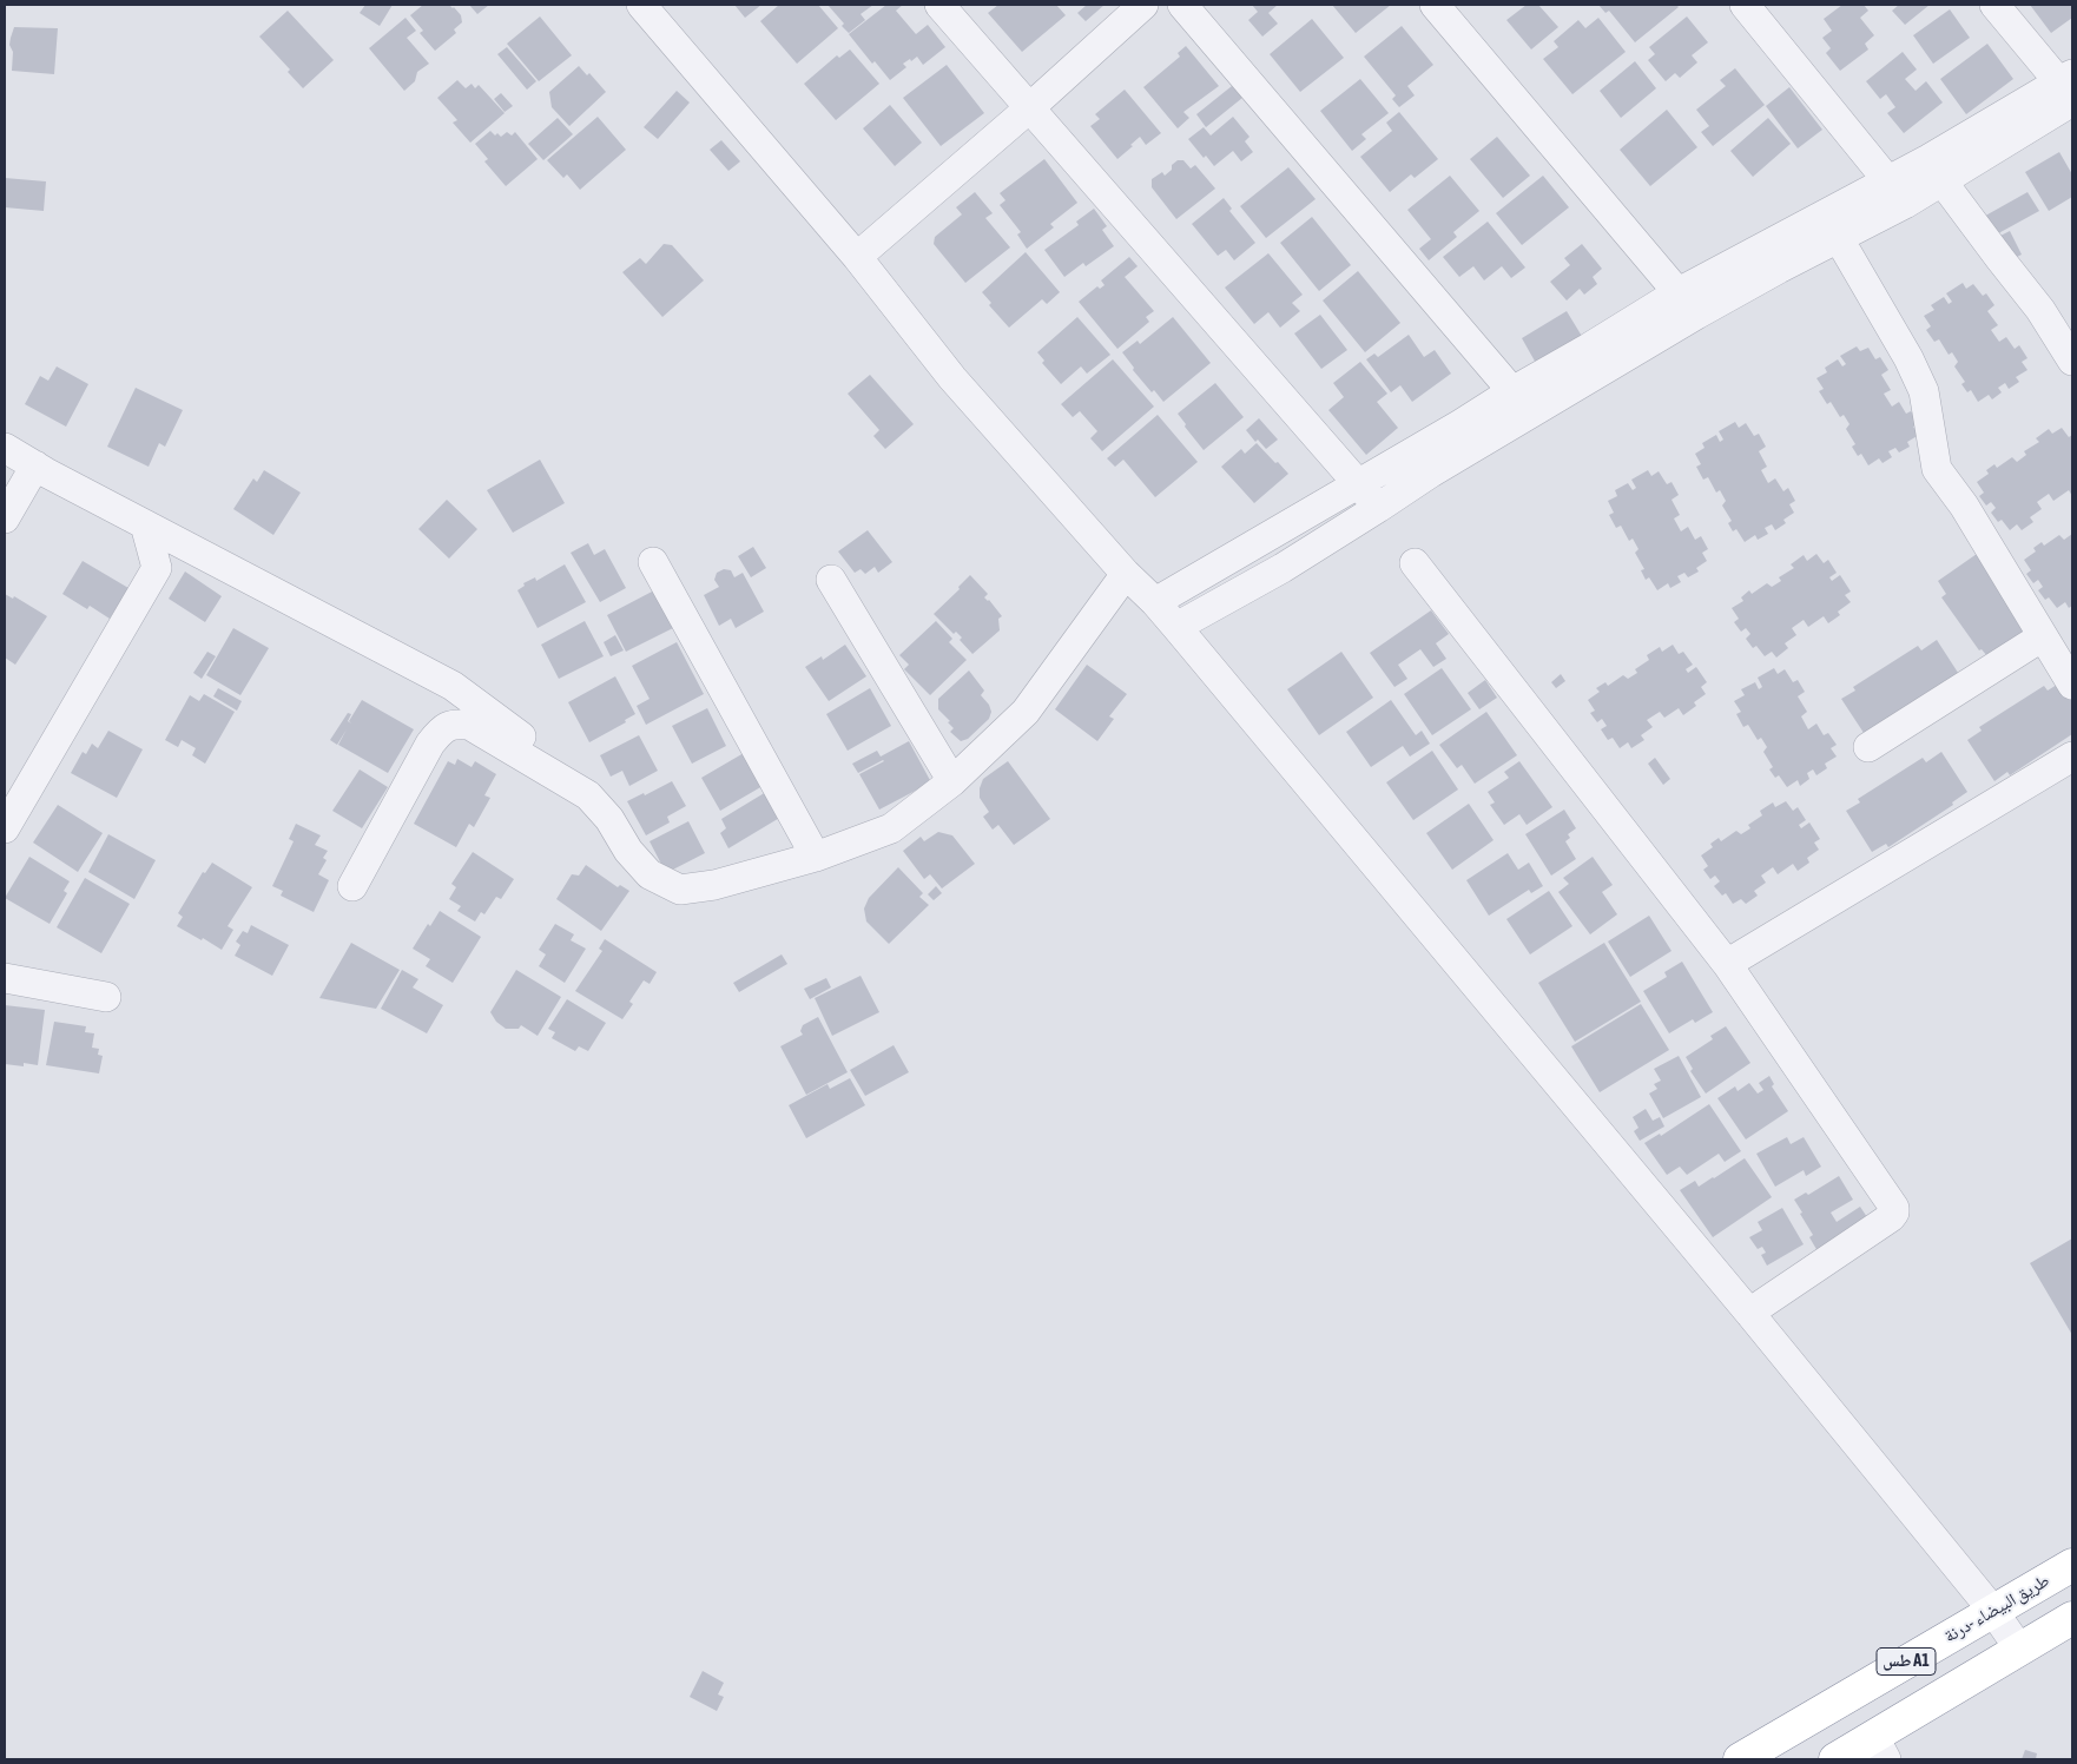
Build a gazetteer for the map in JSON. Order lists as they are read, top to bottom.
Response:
{
  "streets": {
    "highway": ["طريق البيضاء -درنة", "طس A1"]
  }
}
